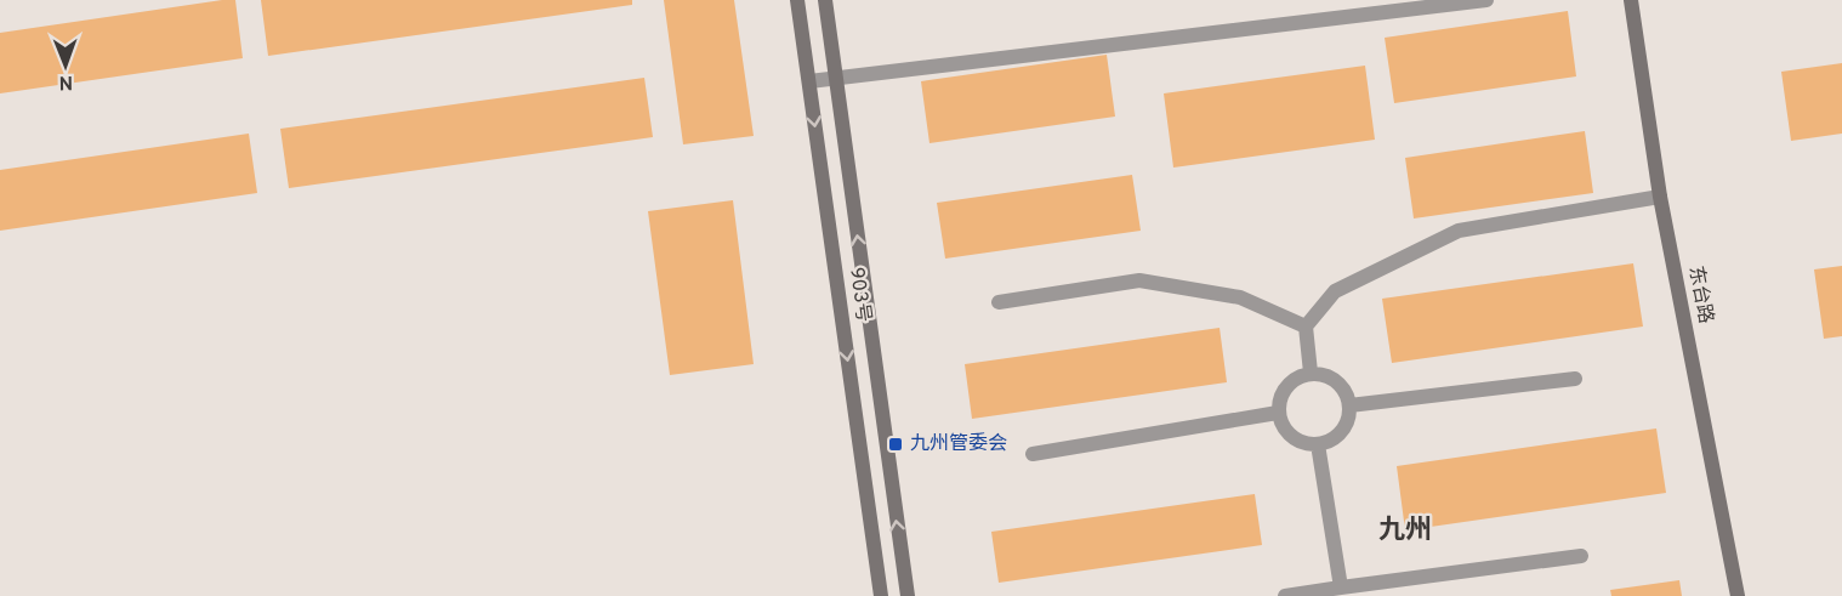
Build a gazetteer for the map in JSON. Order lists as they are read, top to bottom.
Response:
{
  "streets": {
    "street": ["903号", "东台路"]
  },
  "districts": ["九州"],
  "places": {
    "transit": ["九州管委会"]
  },
  "north": "bottom"
}
